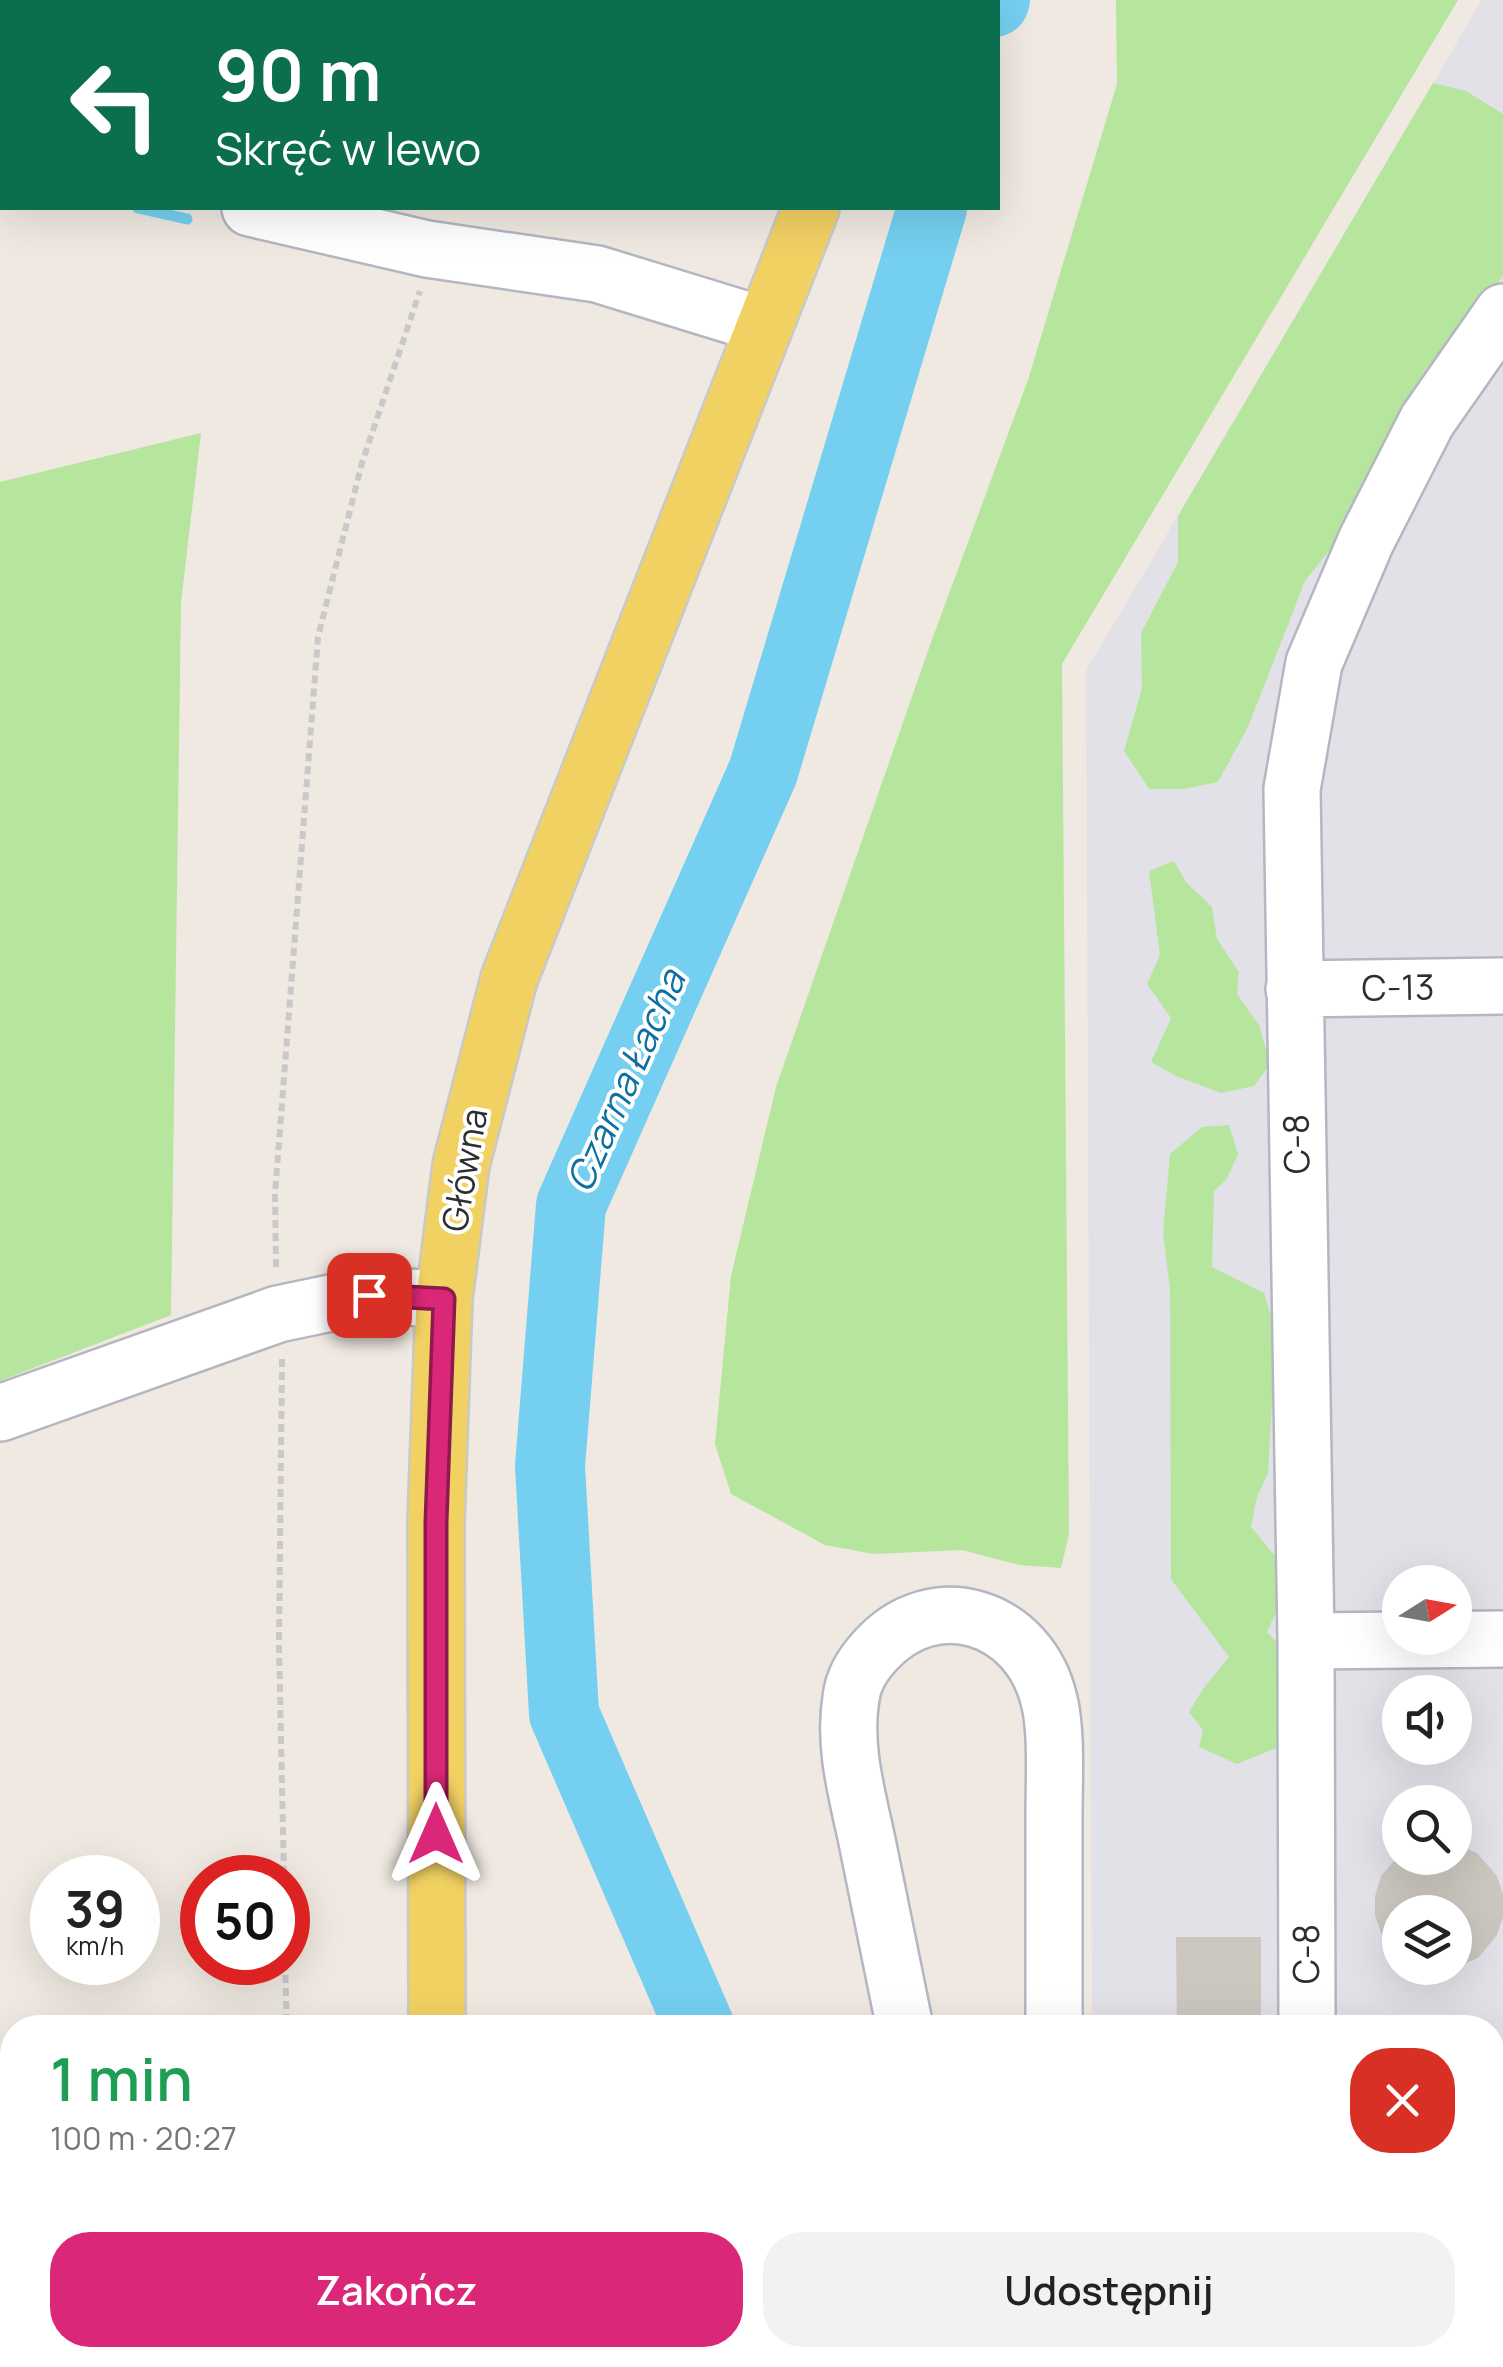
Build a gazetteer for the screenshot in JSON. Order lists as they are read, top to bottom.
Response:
{
  "streets": {
    "main road": ["Główna"],
    "street": ["C-13", "C-8"]
  },
  "crossings": [
    ["C-13", "C-8"]
  ],
  "water": ["Czarna Łacha"],
  "north": "right",
  "page": {
    "turn": ["90 m", "Skręć w lewo"],
    "speed": "39 km/h",
    "limit": "50",
    "heading": ["1 min", "100 m · 20:27"],
    "buttons": ["Zakończ", "Udostępnij"]
  }
}
